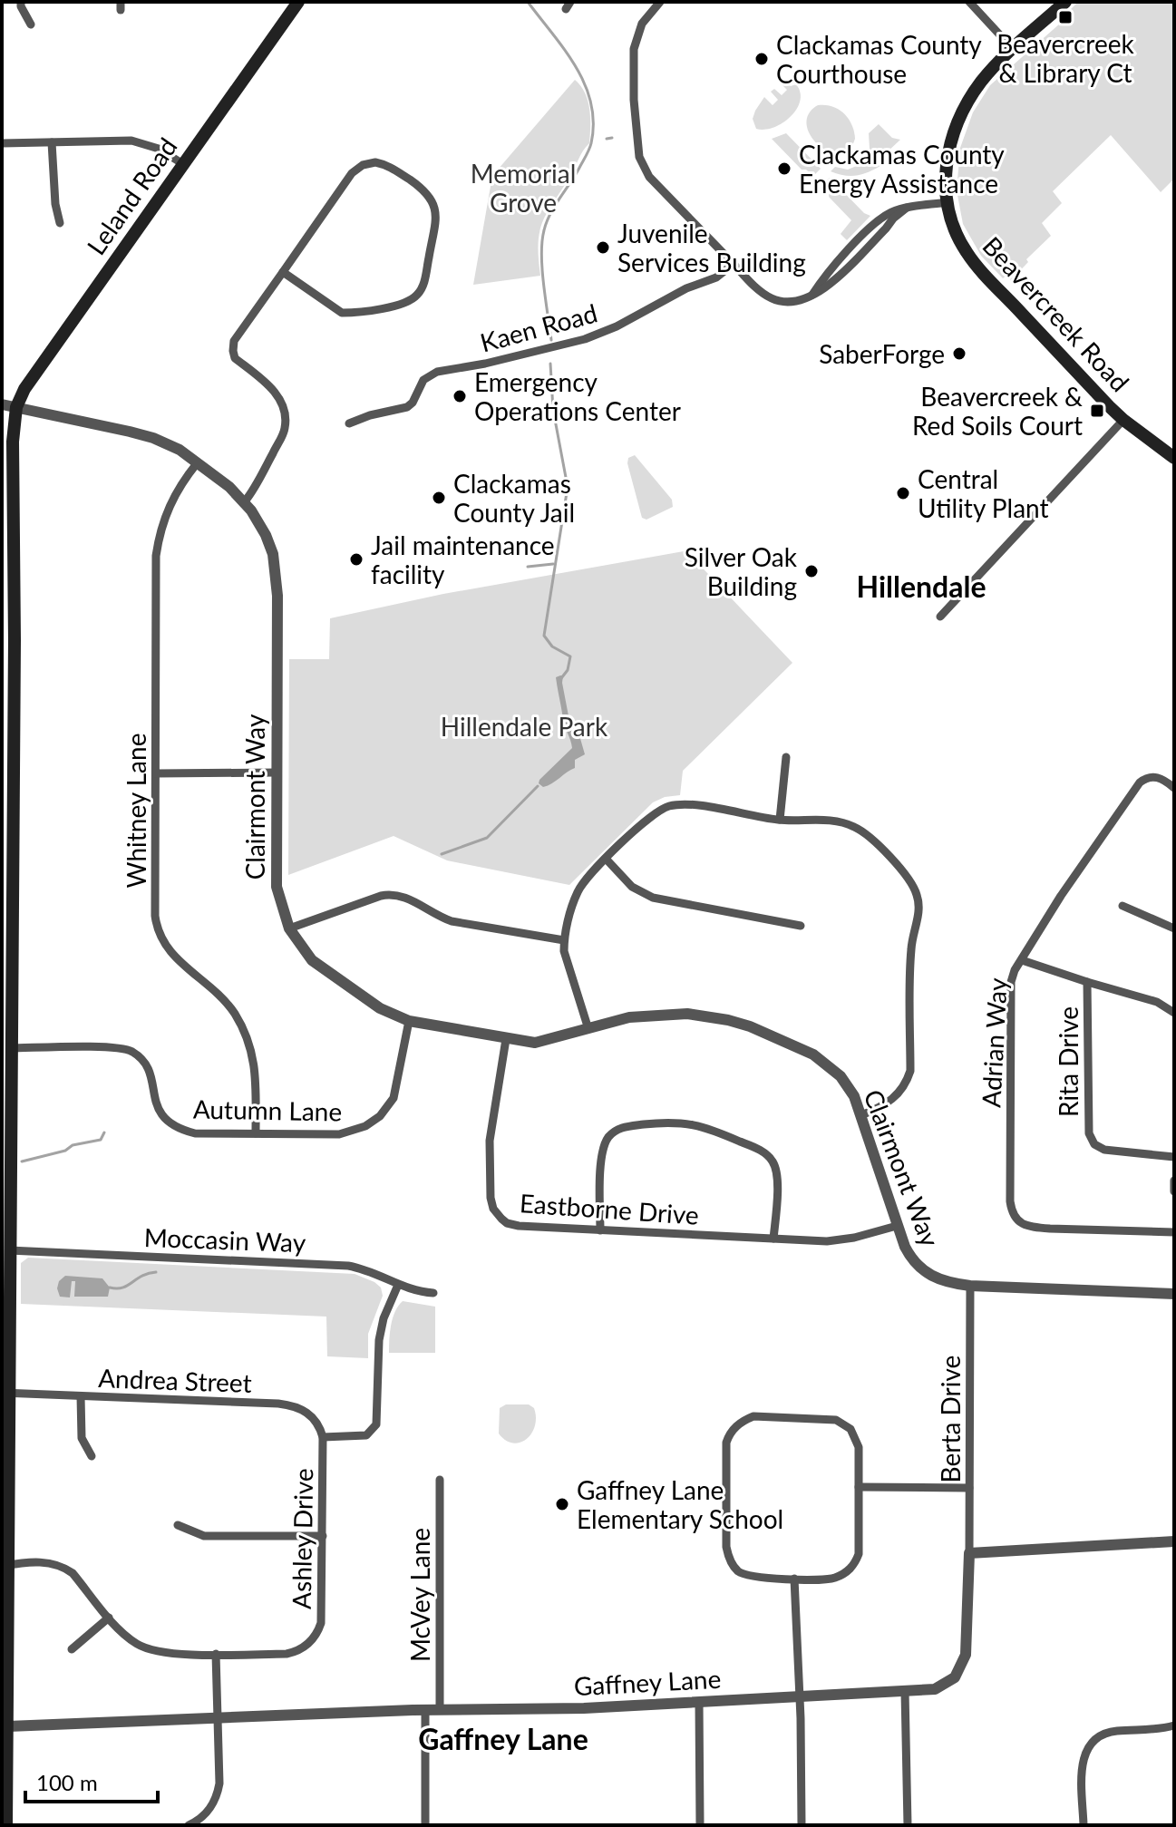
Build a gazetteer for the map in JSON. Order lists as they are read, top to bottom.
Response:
{
  "streets": {
    "main road": ["Leland Road", "Beavercreek Road"],
    "street": [
      "Kaen Road",
      "Clairmont Way",
      "Whitney Lane",
      "Adrian Way",
      "Rita Drive",
      "Autumn Lane",
      "Eastborne Drive",
      "Moccasin Way",
      "Andrea Street",
      "Berta Drive",
      "Ashley Drive",
      "McVey Lane",
      "Gaffney Lane"
    ]
  },
  "crossings": [
    ["Leland Road", "Clairmont Way"],
    ["Clairmont Way", "Whitney Lane"],
    ["Clairmont Way", "Autumn Lane"],
    ["Clairmont Way", "Eastborne Drive"],
    ["Clairmont Way", "Berta Drive"],
    ["Whitney Lane", "Autumn Lane"],
    ["Andrea Street", "Ashley Drive"],
    ["Berta Drive", "Gaffney Lane"],
    ["McVey Lane", "Gaffney Lane"]
  ],
  "districts": ["Hillendale", "Gaffney Lane"],
  "parks": ["Memorial Grove", "Hillendale Park"],
  "places": {
    "transit": ["Beavercreek & Library Ct", "Beavercreek & Red Soils Court"],
    "other": [
      "Clackamas County Courthouse",
      "Clackamas County Energy Assistance",
      "Juvenile Services Building",
      "SaberForge",
      "Emergency Operations Center",
      "Central Utility Plant",
      "Clackamas County Jail",
      "Jail maintenance facility",
      "Silver Oak Building",
      "Gaffney Lane Elementary School"
    ]
  },
  "scale_bar": "100 m"
}
